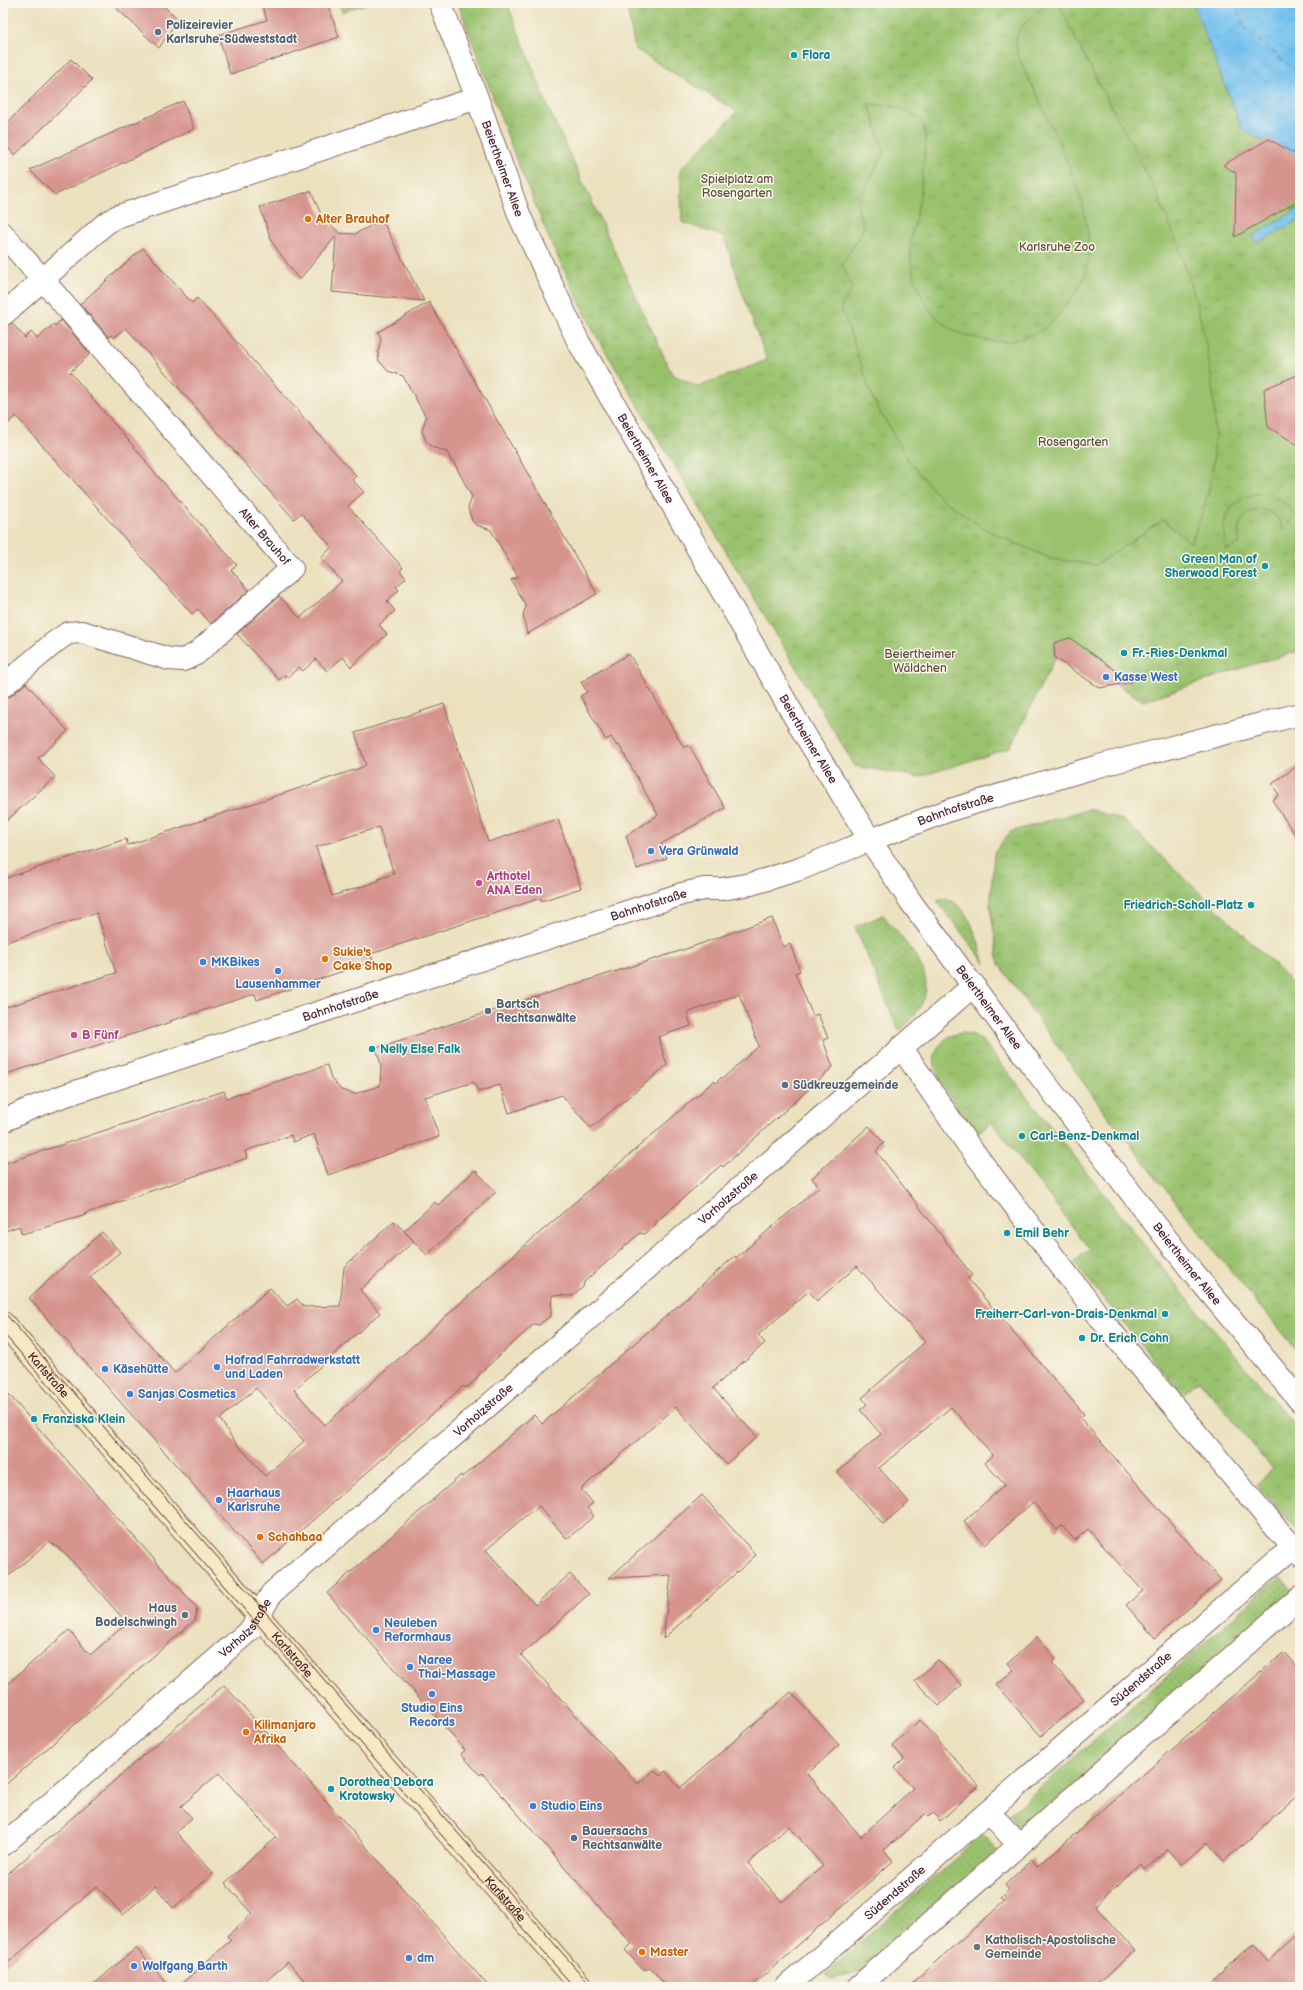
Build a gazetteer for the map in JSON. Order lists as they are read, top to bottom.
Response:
{
  "streets": {
    "main road": ["Karlstraße"],
    "street": [
      "Beiertheimer Allee",
      "Alter Brauhof",
      "Bahnhofstraße",
      "Vorholzstraße",
      "Südendstraße"
    ]
  },
  "crossings": [
    ["Beiertheimer Allee", "Bahnhofstraße"],
    ["Beiertheimer Allee", "Vorholzstraße"],
    ["Vorholzstraße", "Karlstraße"]
  ],
  "parks": [
    "Spielplatz am Rosengarten",
    "Karlsruhe Zoo",
    "Rosengarten",
    "Beiertheimer Wäldchen"
  ],
  "places": [
    "Polizeirevier Karlsruhe-Südweststadt",
    "Flora",
    "Alter Brauhof",
    "Green Man of Sherwood Forest",
    "Fr.-Ries-Denkmal",
    "Kasse West",
    "Vera Grünwald",
    "Arthotel ANA Eden",
    "Friedrich-Scholl-Platz",
    "Sukie's Cake Shop",
    "MKBikes",
    "Lausenhammer",
    "Bartsch Rechtsanwälte",
    "B Fünf",
    "Nelly Else Falk",
    "Südkreuzgemeinde",
    "Carl-Benz-Denkmal",
    "Emil Behr",
    "Freiherr-Carl-von-Drais-Denkmal",
    "Dr. Erich Cohn",
    "Hofrad Fahrradwerkstatt und Laden",
    "Käsehütte",
    "Sanjas Cosmetics",
    "Franziska Klein",
    "Haarhaus Karlsruhe",
    "Schahbaa",
    "Haus Bodelschwingh",
    "Neuleben Reformhaus",
    "Naree Thai-Massage",
    "Studio Eins Records",
    "Kilimanjaro Afrika",
    "Dorothea Debora Krotowsky",
    "Studio Eins",
    "Bauersachs Rechtsanwälte",
    "Katholisch-Apostolische Gemeinde",
    "Master",
    "dm",
    "Wolfgang Barth"
  ]
}
